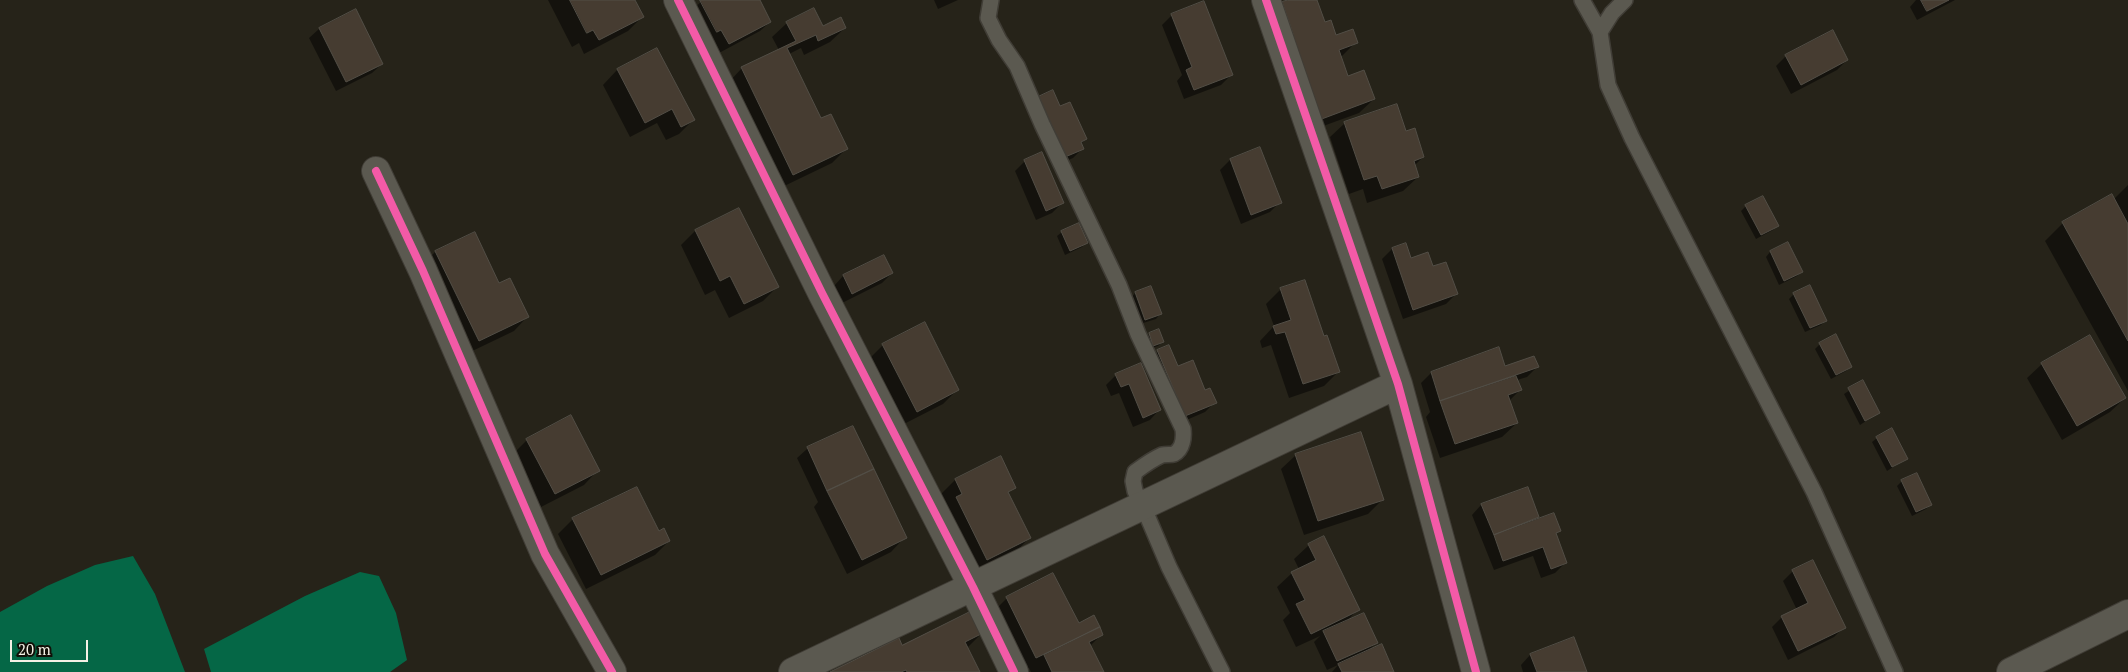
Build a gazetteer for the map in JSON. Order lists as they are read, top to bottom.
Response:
{
  "scale_bar": "20 m"
}
